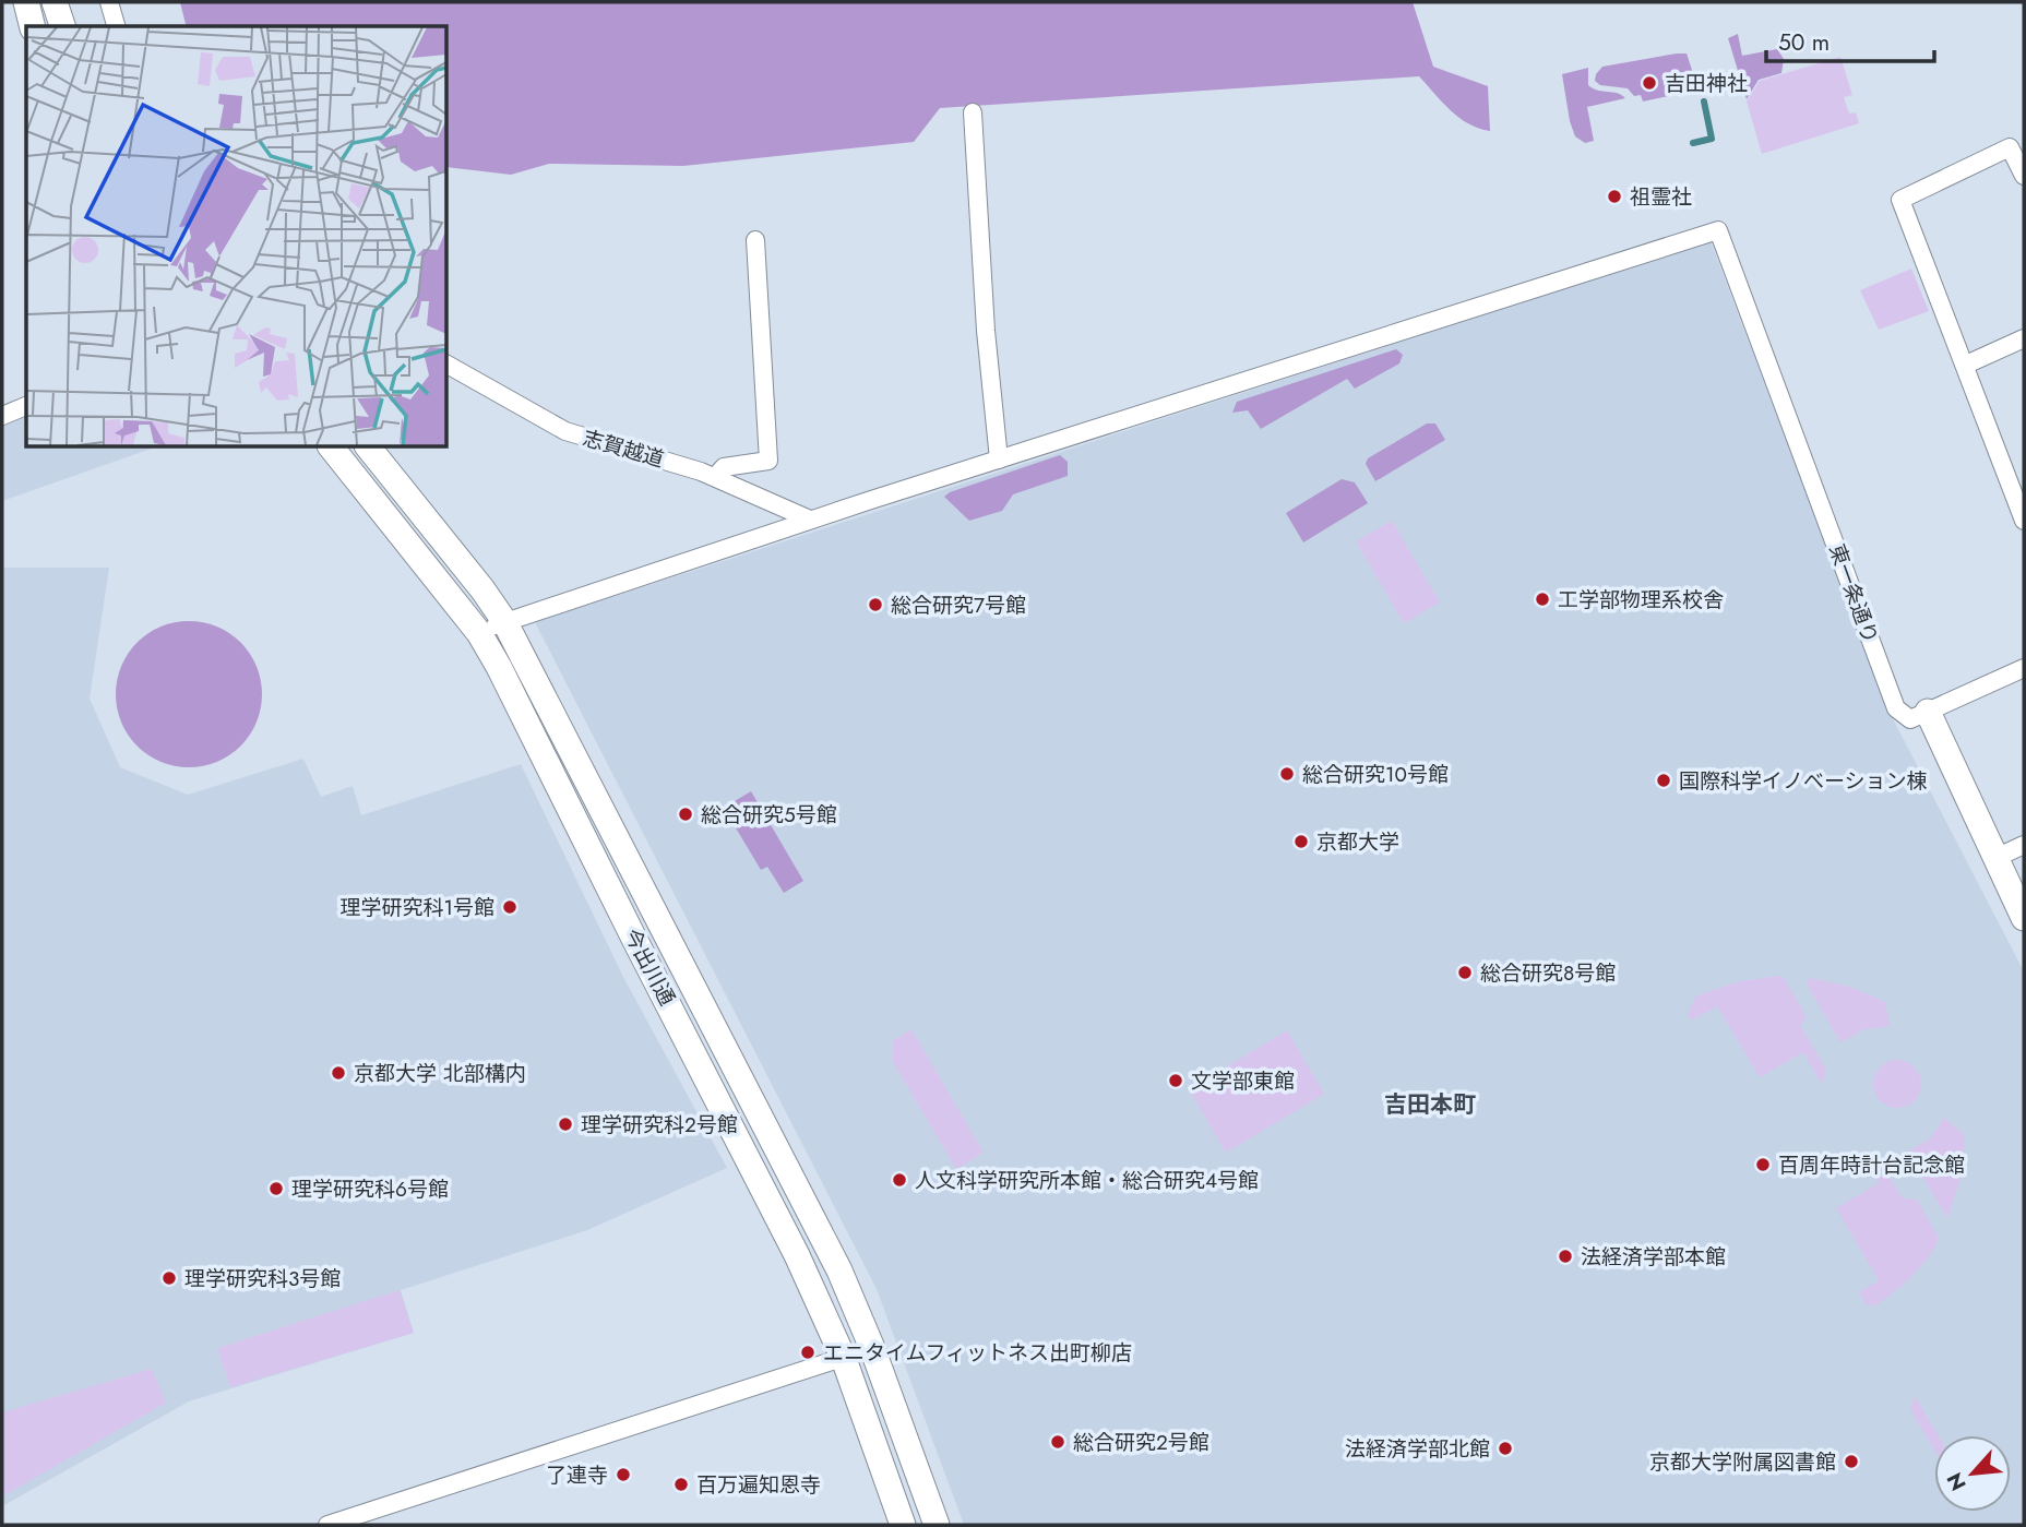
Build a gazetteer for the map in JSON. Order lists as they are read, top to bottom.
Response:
{
  "streets": {
    "main road": ["今出川通"],
    "street": ["志賀越道", "東一条通り"]
  },
  "districts": ["吉田本町"],
  "places": [
    "吉田神社",
    "祖霊社",
    "工学部物理系校舎",
    "総合研究7号館",
    "総合研究10号館",
    "国際科学イノべーション棟",
    "総合研究5号館",
    "京都大学",
    "理学研究科1号館",
    "総合研究8号館",
    "京都大学 北部構内",
    "文学部東館",
    "理学研究科2号館",
    "百周年時計台記念館",
    "人文科学研究所本館・総合研究4号館",
    "理学研究科6号館",
    "法経済学部本館",
    "理学研究科3号館",
    "エニタイムフィットネス出町柳店",
    "総合研究2号館",
    "法経済学部北館",
    "京都大学附属図書館",
    "了連寺",
    "百万遍知恩寺"
  ],
  "scale_bar": "50 m",
  "north": "bottom left"
}
